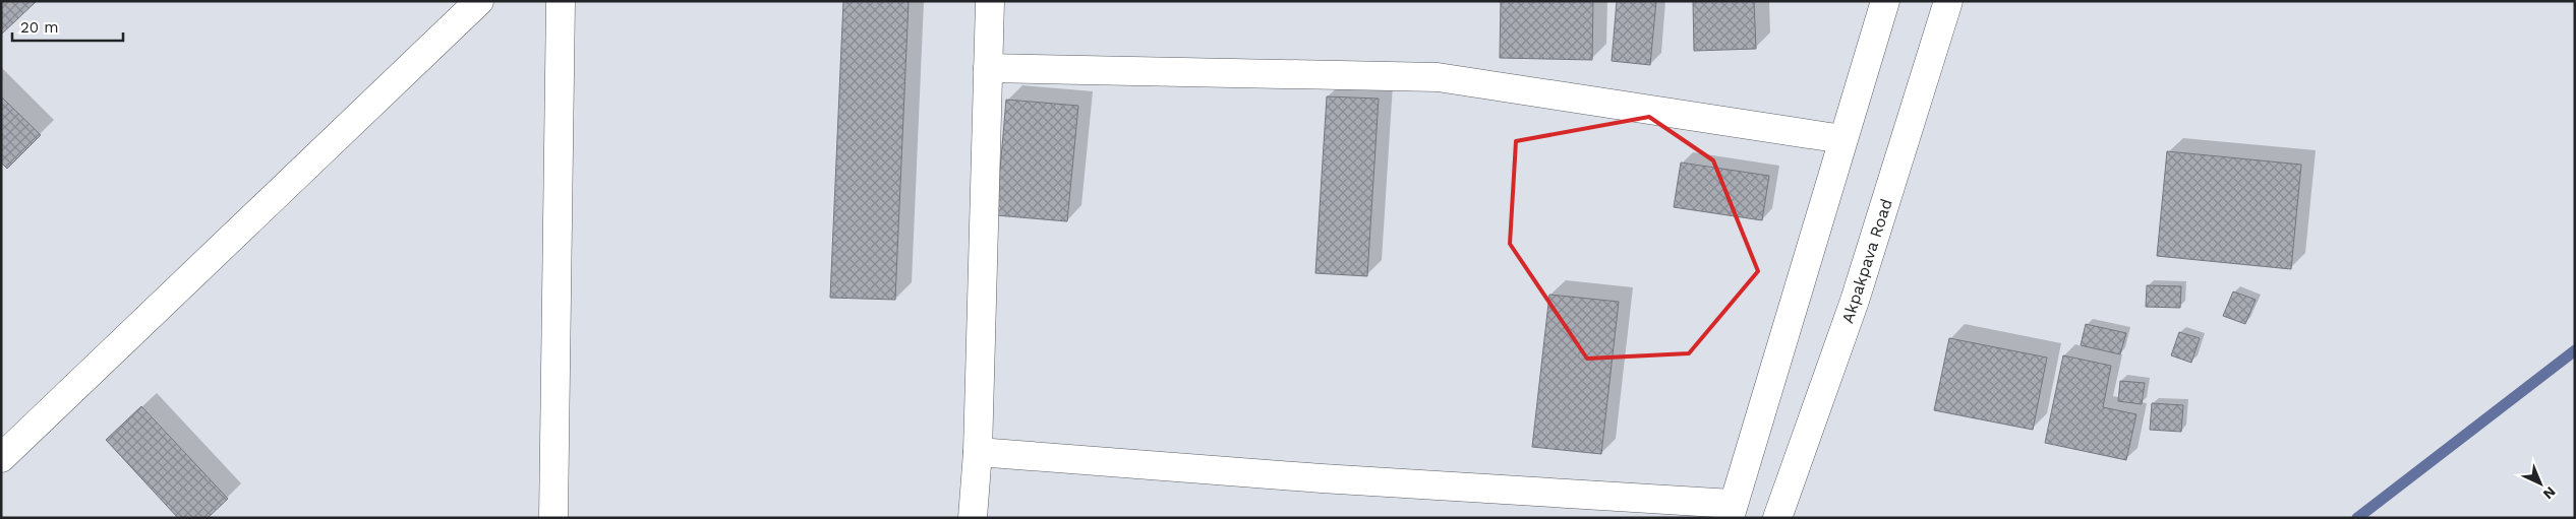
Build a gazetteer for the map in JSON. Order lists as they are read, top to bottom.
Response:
{
  "streets": {
    "main road": ["Akpakpava Road"]
  },
  "scale_bar": "20 m",
  "north": "bottom right"
}
